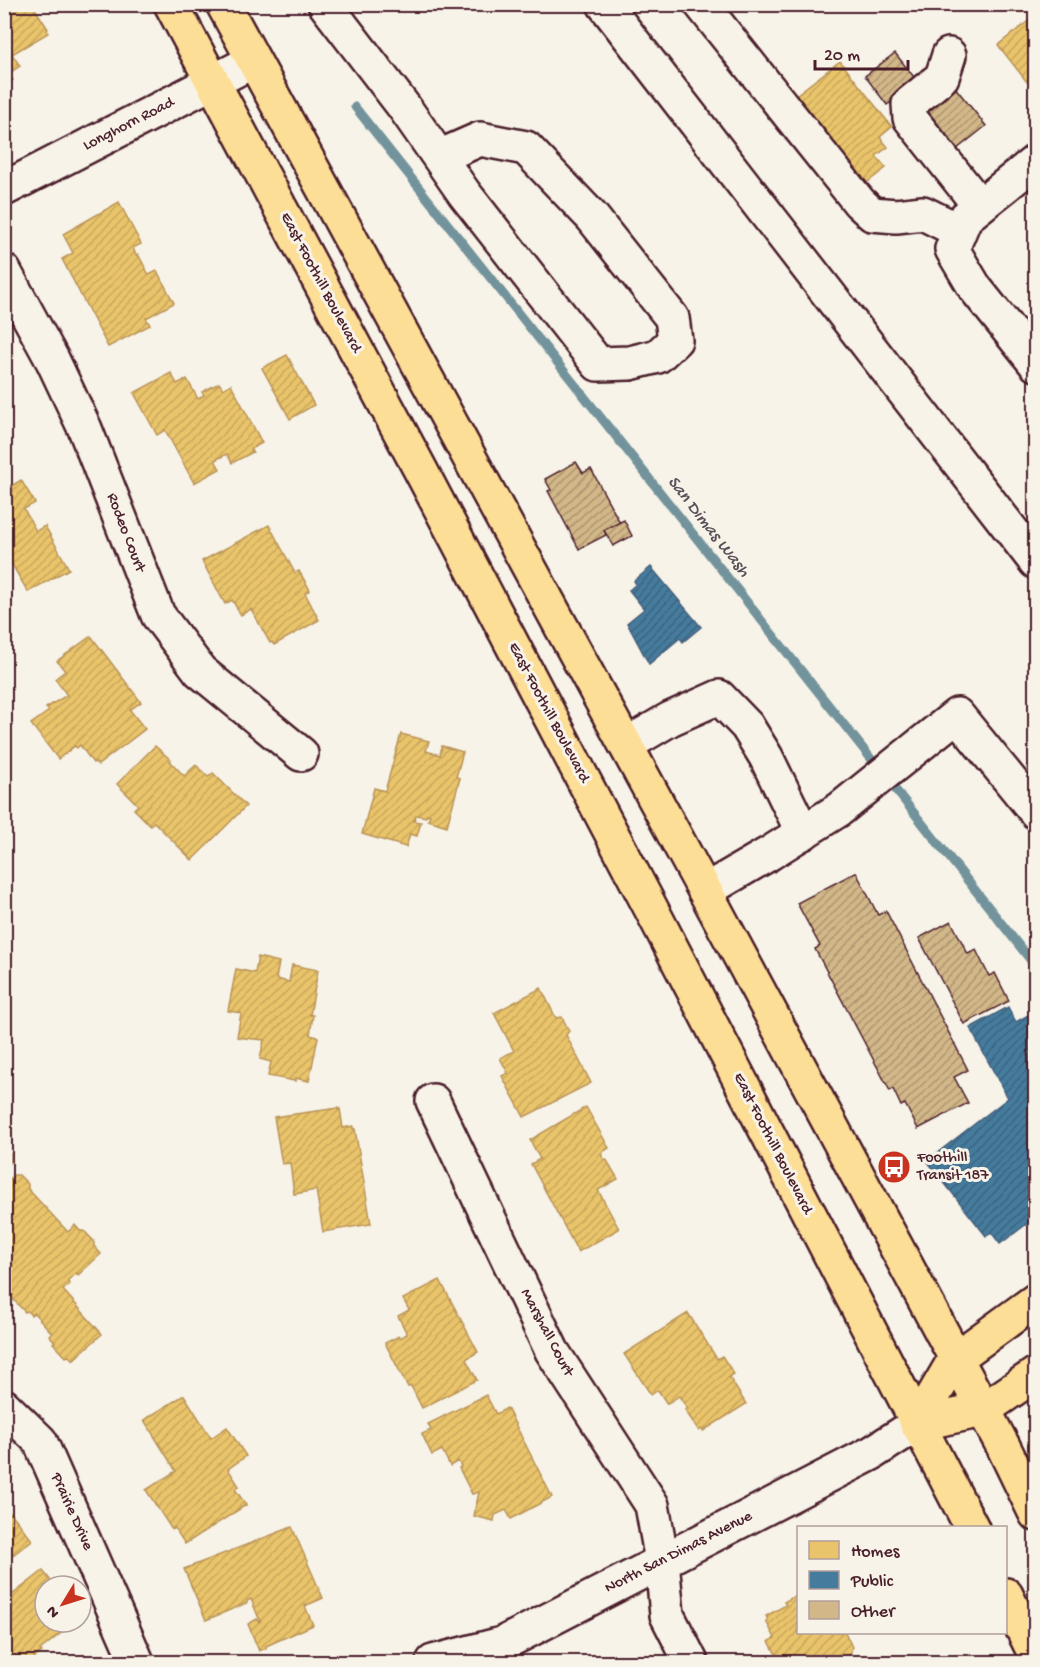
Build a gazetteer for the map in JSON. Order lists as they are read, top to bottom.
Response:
{
  "streets": {
    "main road": ["East Foothill Boulevard", "North San Dimas Avenue"],
    "street": [
      "Longhorn Road",
      "Rodeo Court",
      "Marshall Court",
      "Prairie Drive"
    ]
  },
  "crossings": [
    ["Longhorn Road", "East Foothill Boulevard"],
    ["East Foothill Boulevard", "North San Dimas Avenue"],
    ["Marshall Court", "North San Dimas Avenue"]
  ],
  "water": ["San Dimas Wash"],
  "places": {
    "bus stop": ["Foothill Transit 187"]
  },
  "legend": ["Homes", "Public", "Other"],
  "scale_bar": "20 m",
  "north": "bottom left"
}
